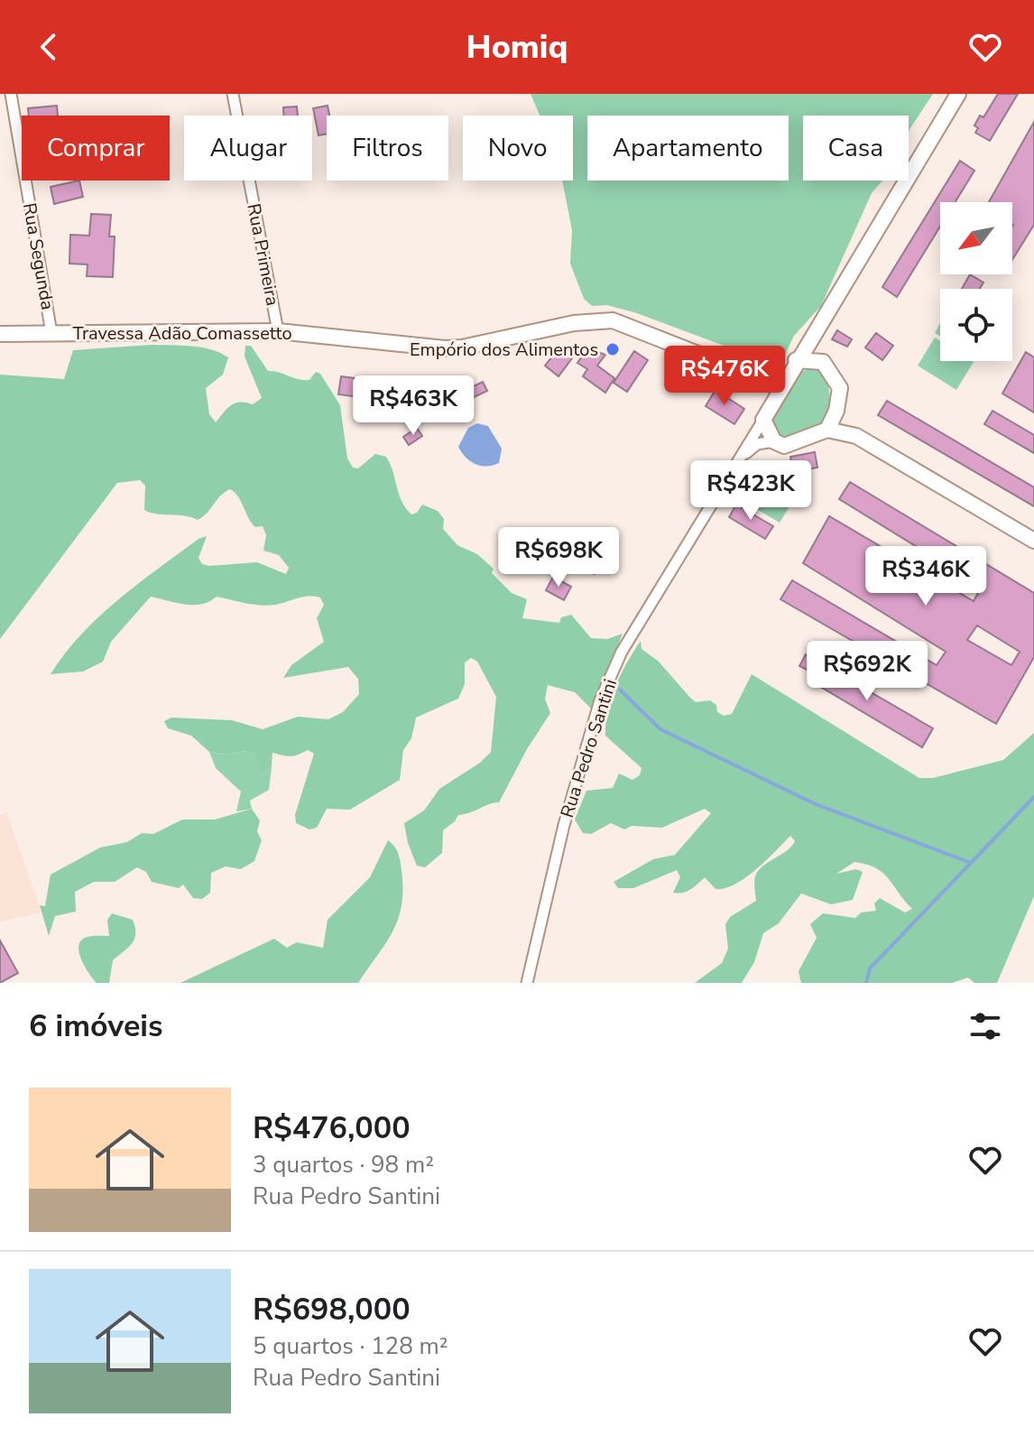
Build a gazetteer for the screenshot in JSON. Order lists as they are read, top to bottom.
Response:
{
  "streets": {
    "street": [
      "Rua Primeira",
      "Rua Segunda",
      "Travessa Adão Comassetto",
      "Rua Pedro Santini"
    ]
  },
  "crossings": [
    ["Rua Primeira", "Travessa Adão Comassetto"],
    ["Rua Segunda", "Travessa Adão Comassetto"],
    ["Travessa Adão Comassetto", "Rua Pedro Santini"]
  ],
  "places": ["Empório dos Alimentos"],
  "north": "bottom left",
  "page": {
    "header": "Homiq",
    "chip": [
      "Comprar",
      "Alugar",
      "Filtros",
      "Novo",
      "Apartamento",
      "Casa"
    ],
    "price": [
      "R$476K",
      "R$463K",
      "R$423K",
      "R$698K",
      "R$346K",
      "R$692K"
    ],
    "heading": "6 imóveis",
    "list": [
      {
        "name": "R$476,000",
        "note": "3 quartos · 98 m² · Rua Pedro Santini"
      },
      {
        "name": "R$698,000",
        "note": "5 quartos · 128 m² · Rua Pedro Santini"
      }
    ]
  }
}
